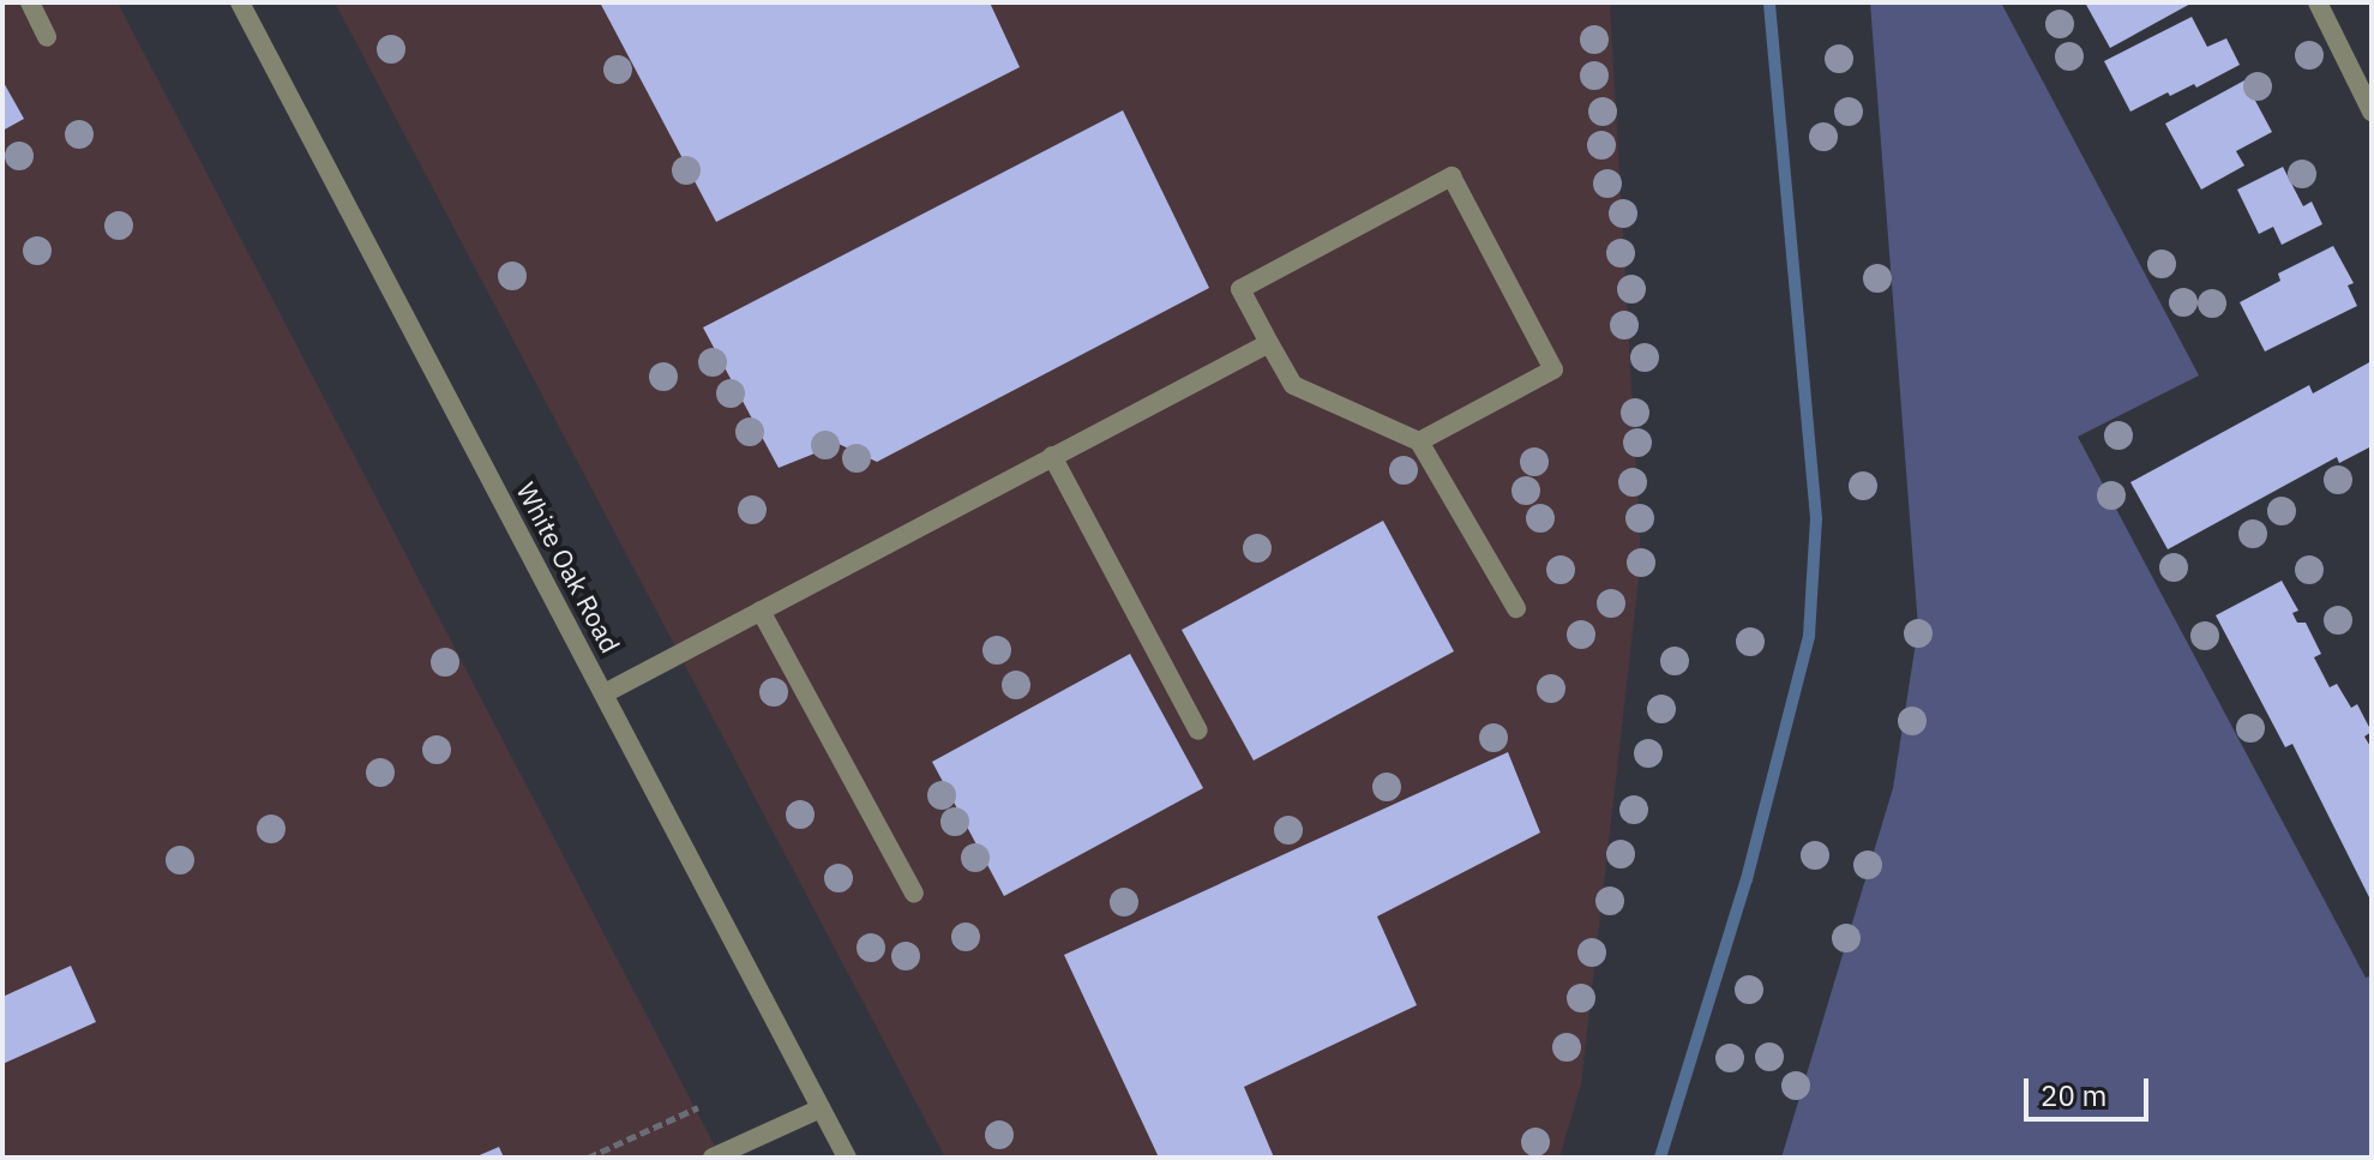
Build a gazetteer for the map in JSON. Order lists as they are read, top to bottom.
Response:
{
  "streets": {
    "street": ["White Oak Road"]
  },
  "scale_bar": "20 m"
}
